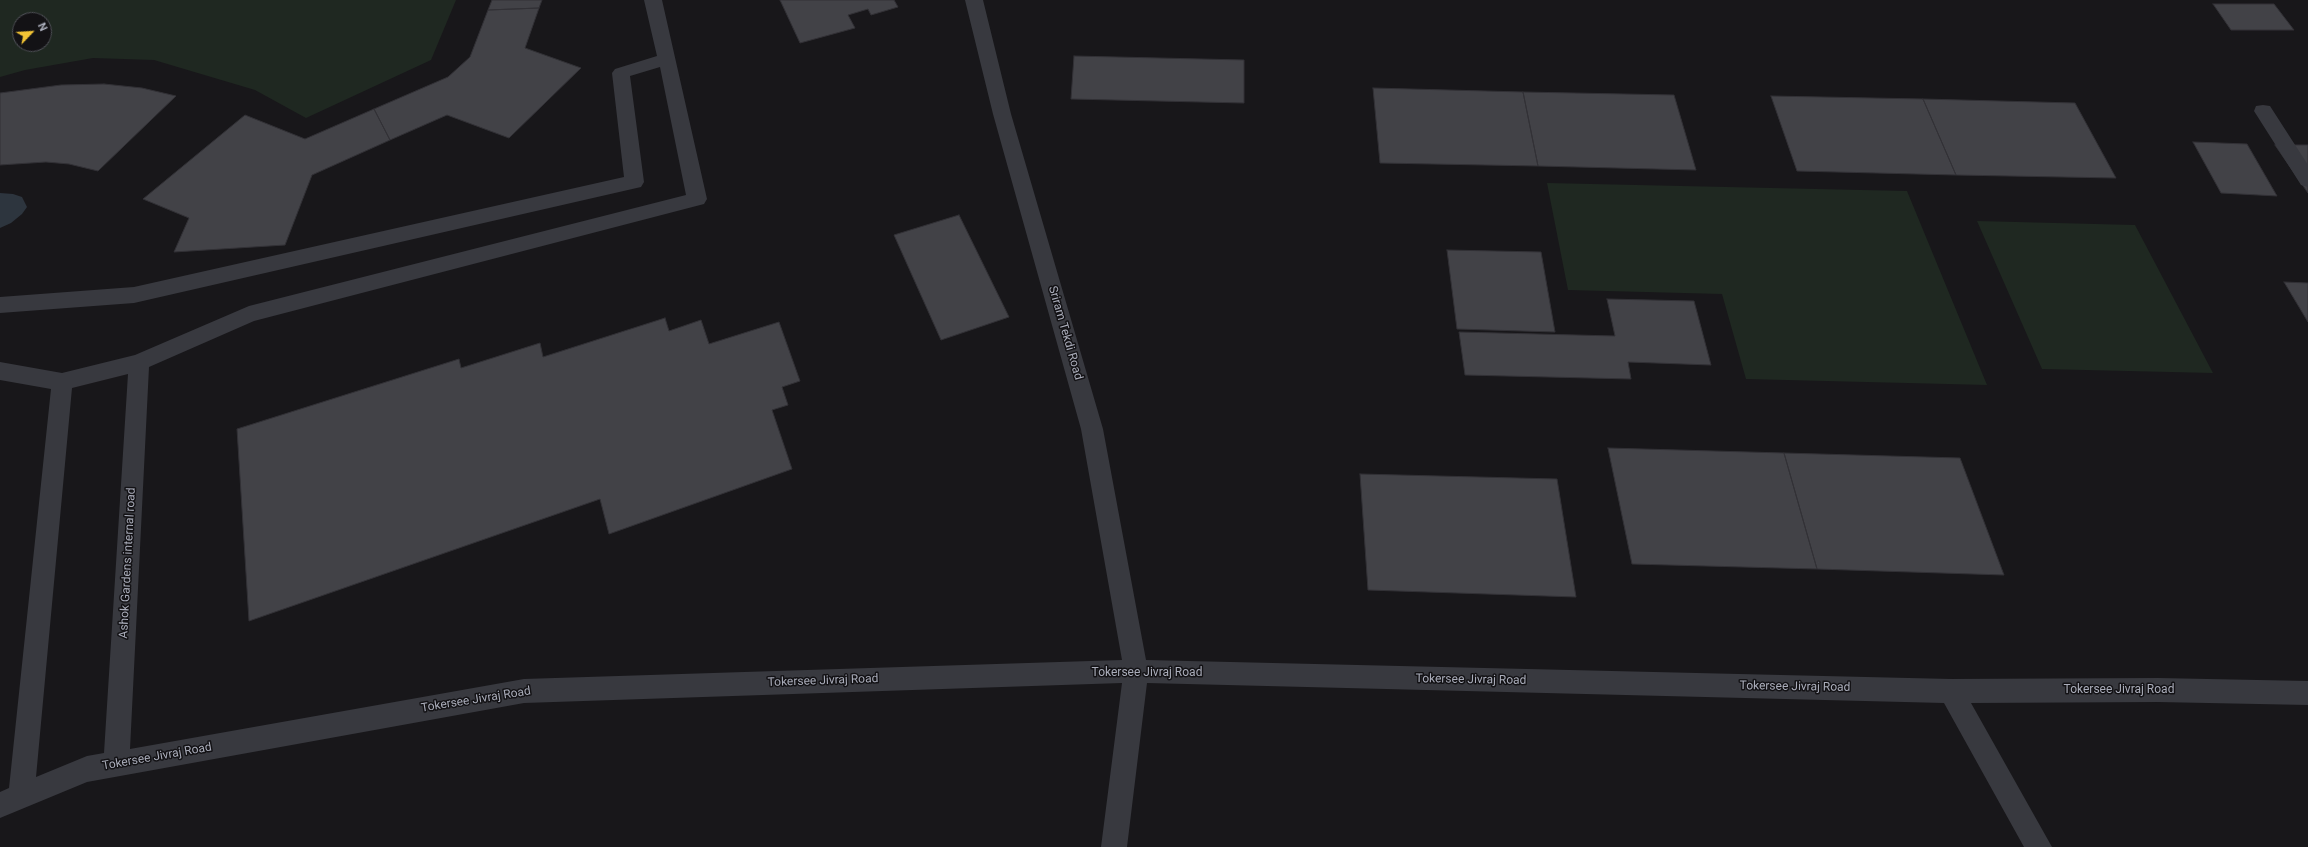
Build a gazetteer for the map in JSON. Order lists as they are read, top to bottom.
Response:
{
  "streets": {
    "street": ["Sriram Tekdi Road", "Ashok Gardens internal road", "Tokersee Jivraj Road"]
  },
  "crossings": [
    ["Sriram Tekdi Road", "Tokersee Jivraj Road"],
    ["Ashok Gardens internal road", "Tokersee Jivraj Road"]
  ],
  "north": "top right"
}
